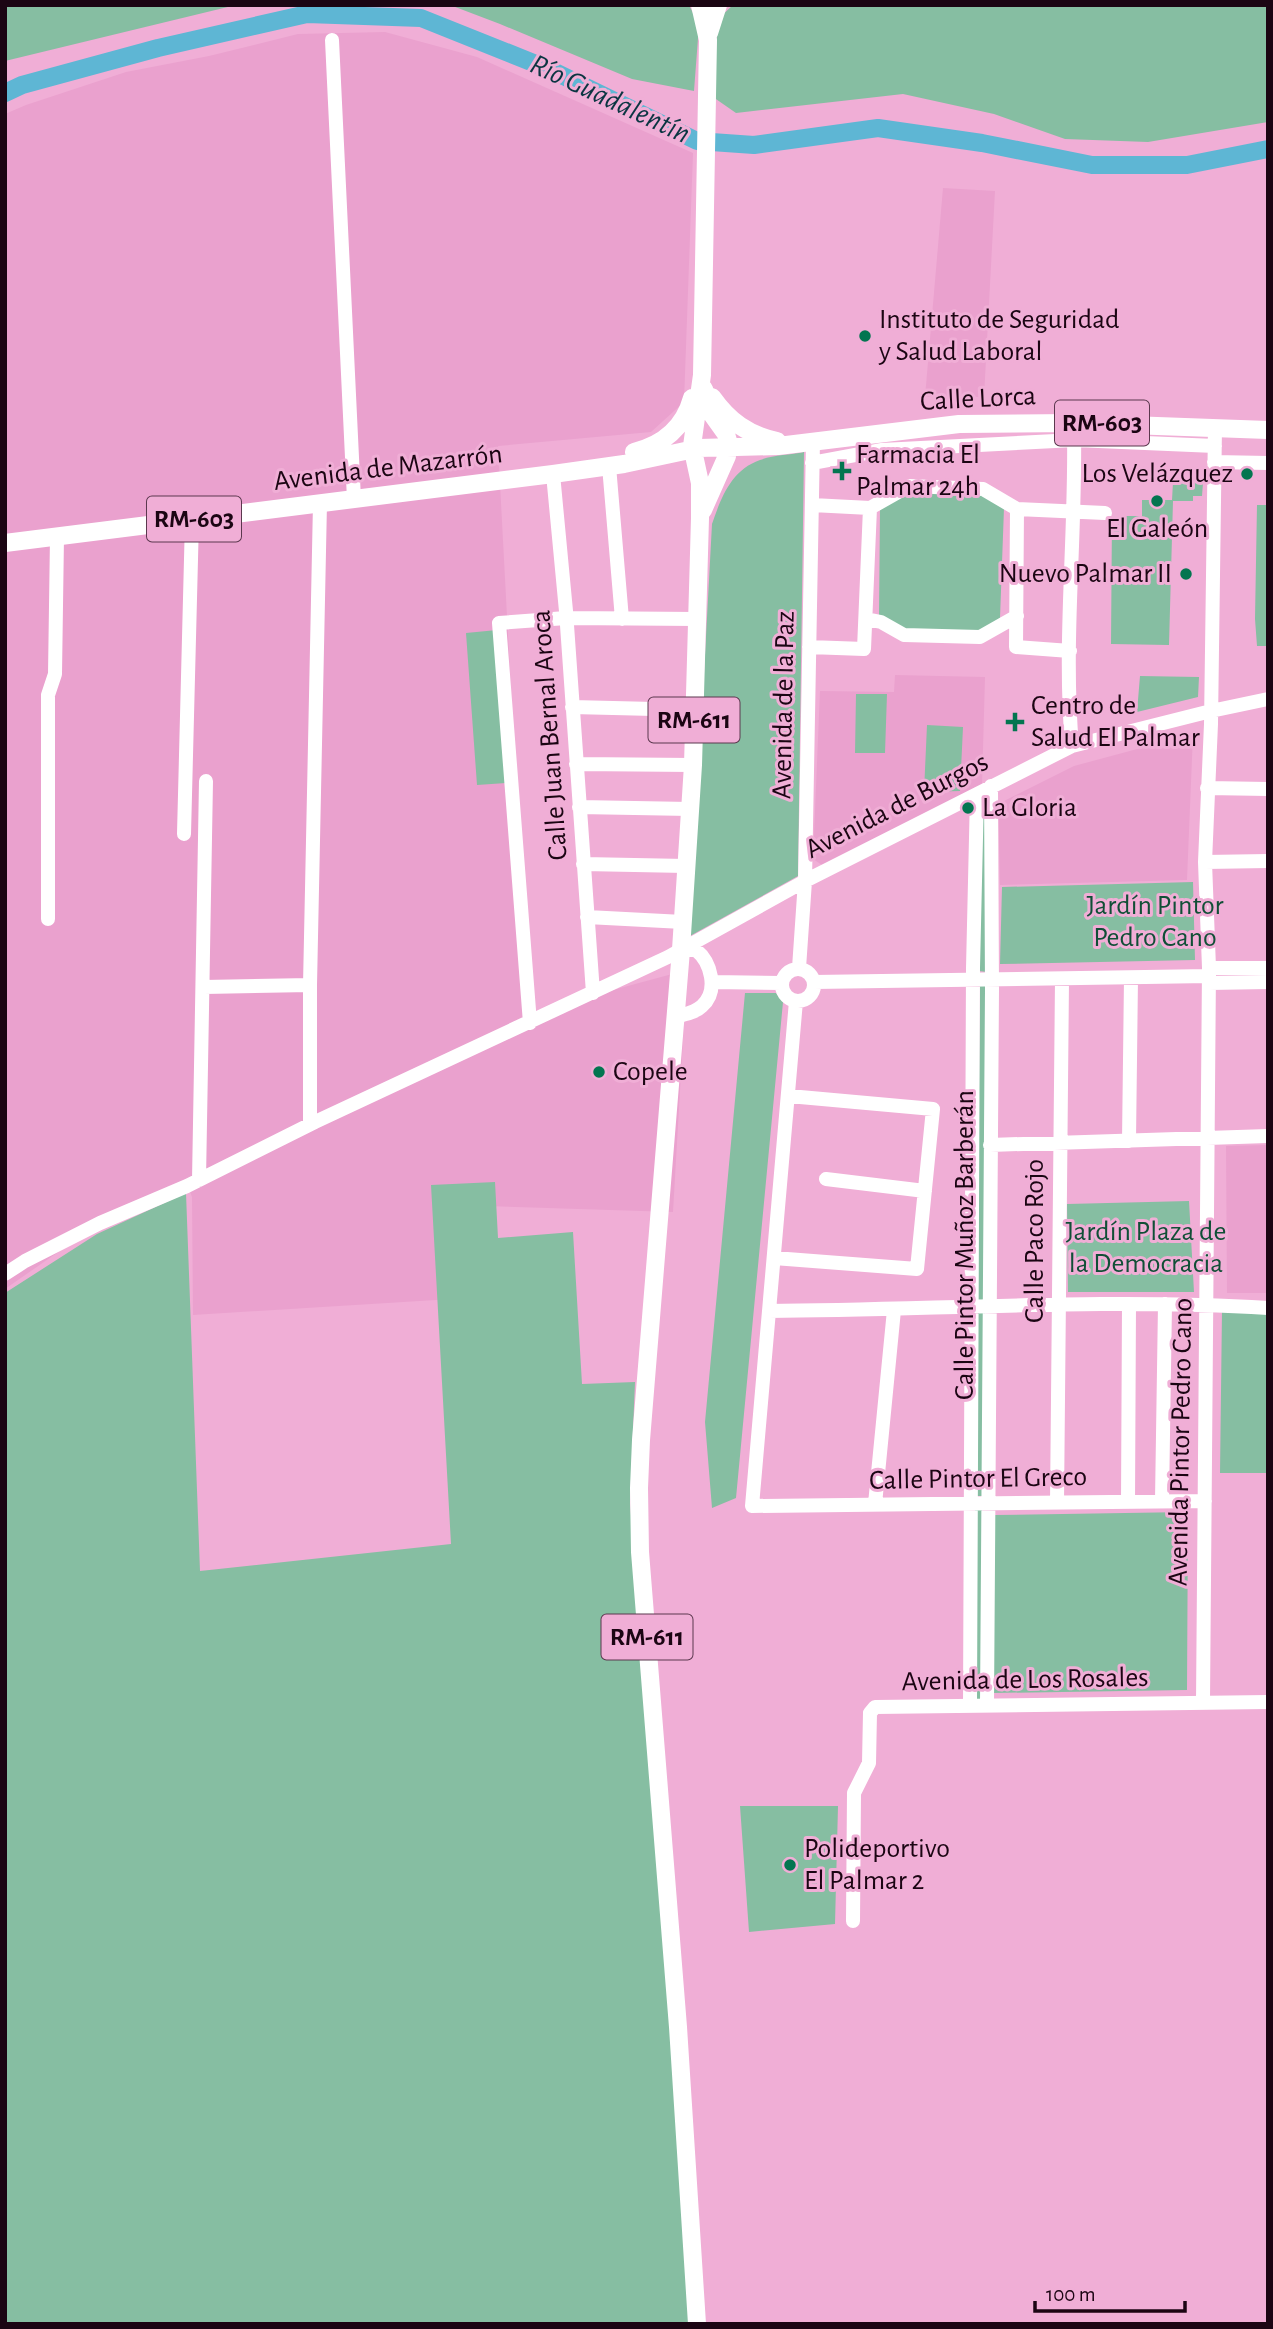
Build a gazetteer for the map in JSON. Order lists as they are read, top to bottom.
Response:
{
  "streets": {
    "main road": [
      "Calle Lorca",
      "RM-603",
      "Avenida de Mazarrón",
      "RM-611"
    ],
    "street": [
      "Avenida de la Paz",
      "Calle Juan Bernal Aroca",
      "Avenida de Burgos",
      "Calle Paco Rojo",
      "Calle Pintor Muñoz Barberán",
      "Avenida Pintor Pedro Cano",
      "Calle Pintor El Greco",
      "Avenida de Los Rosales"
    ]
  },
  "crossings": [
    ["Calle Lorca", "Avenida de Mazarrón"],
    ["Calle Lorca", "Avenida de la Paz"],
    ["Calle Lorca", "RM-611"],
    ["Calle Lorca", "Avenida Pintor Pedro Cano"],
    ["Avenida de Mazarrón", "RM-611"],
    ["Avenida de Mazarrón", "Calle Juan Bernal Aroca"],
    ["Avenida de la Paz", "Avenida de Burgos"],
    ["RM-611", "Avenida de Burgos"],
    ["Calle Juan Bernal Aroca", "Avenida de Burgos"],
    ["Avenida de Burgos", "Calle Pintor Muñoz Barberán"],
    ["Avenida de Burgos", "Avenida Pintor Pedro Cano"],
    ["Calle Paco Rojo", "Calle Pintor El Greco"],
    ["Calle Pintor Muñoz Barberán", "Calle Pintor El Greco"],
    ["Calle Pintor Muñoz Barberán", "Avenida de Los Rosales"],
    ["Avenida Pintor Pedro Cano", "Calle Pintor El Greco"],
    ["Avenida Pintor Pedro Cano", "Avenida de Los Rosales"]
  ],
  "water": ["Río Guadalentín"],
  "parks": ["Jardín Pintor Pedro Cano", "Jardín Plaza de la Democracia"],
  "places": {
    "other": [
      "Instituto de Seguridad y Salud Laboral",
      "Los Velázquez",
      "El Galeón",
      "Nuevo Palmar II",
      "La Gloria",
      "Copele",
      "Polideportivo El Palmar 2"
    ],
    "health": ["Farmacia El Palmar 24h", "Centro de Salud El Palmar"]
  },
  "scale_bar": "100 m"
}
